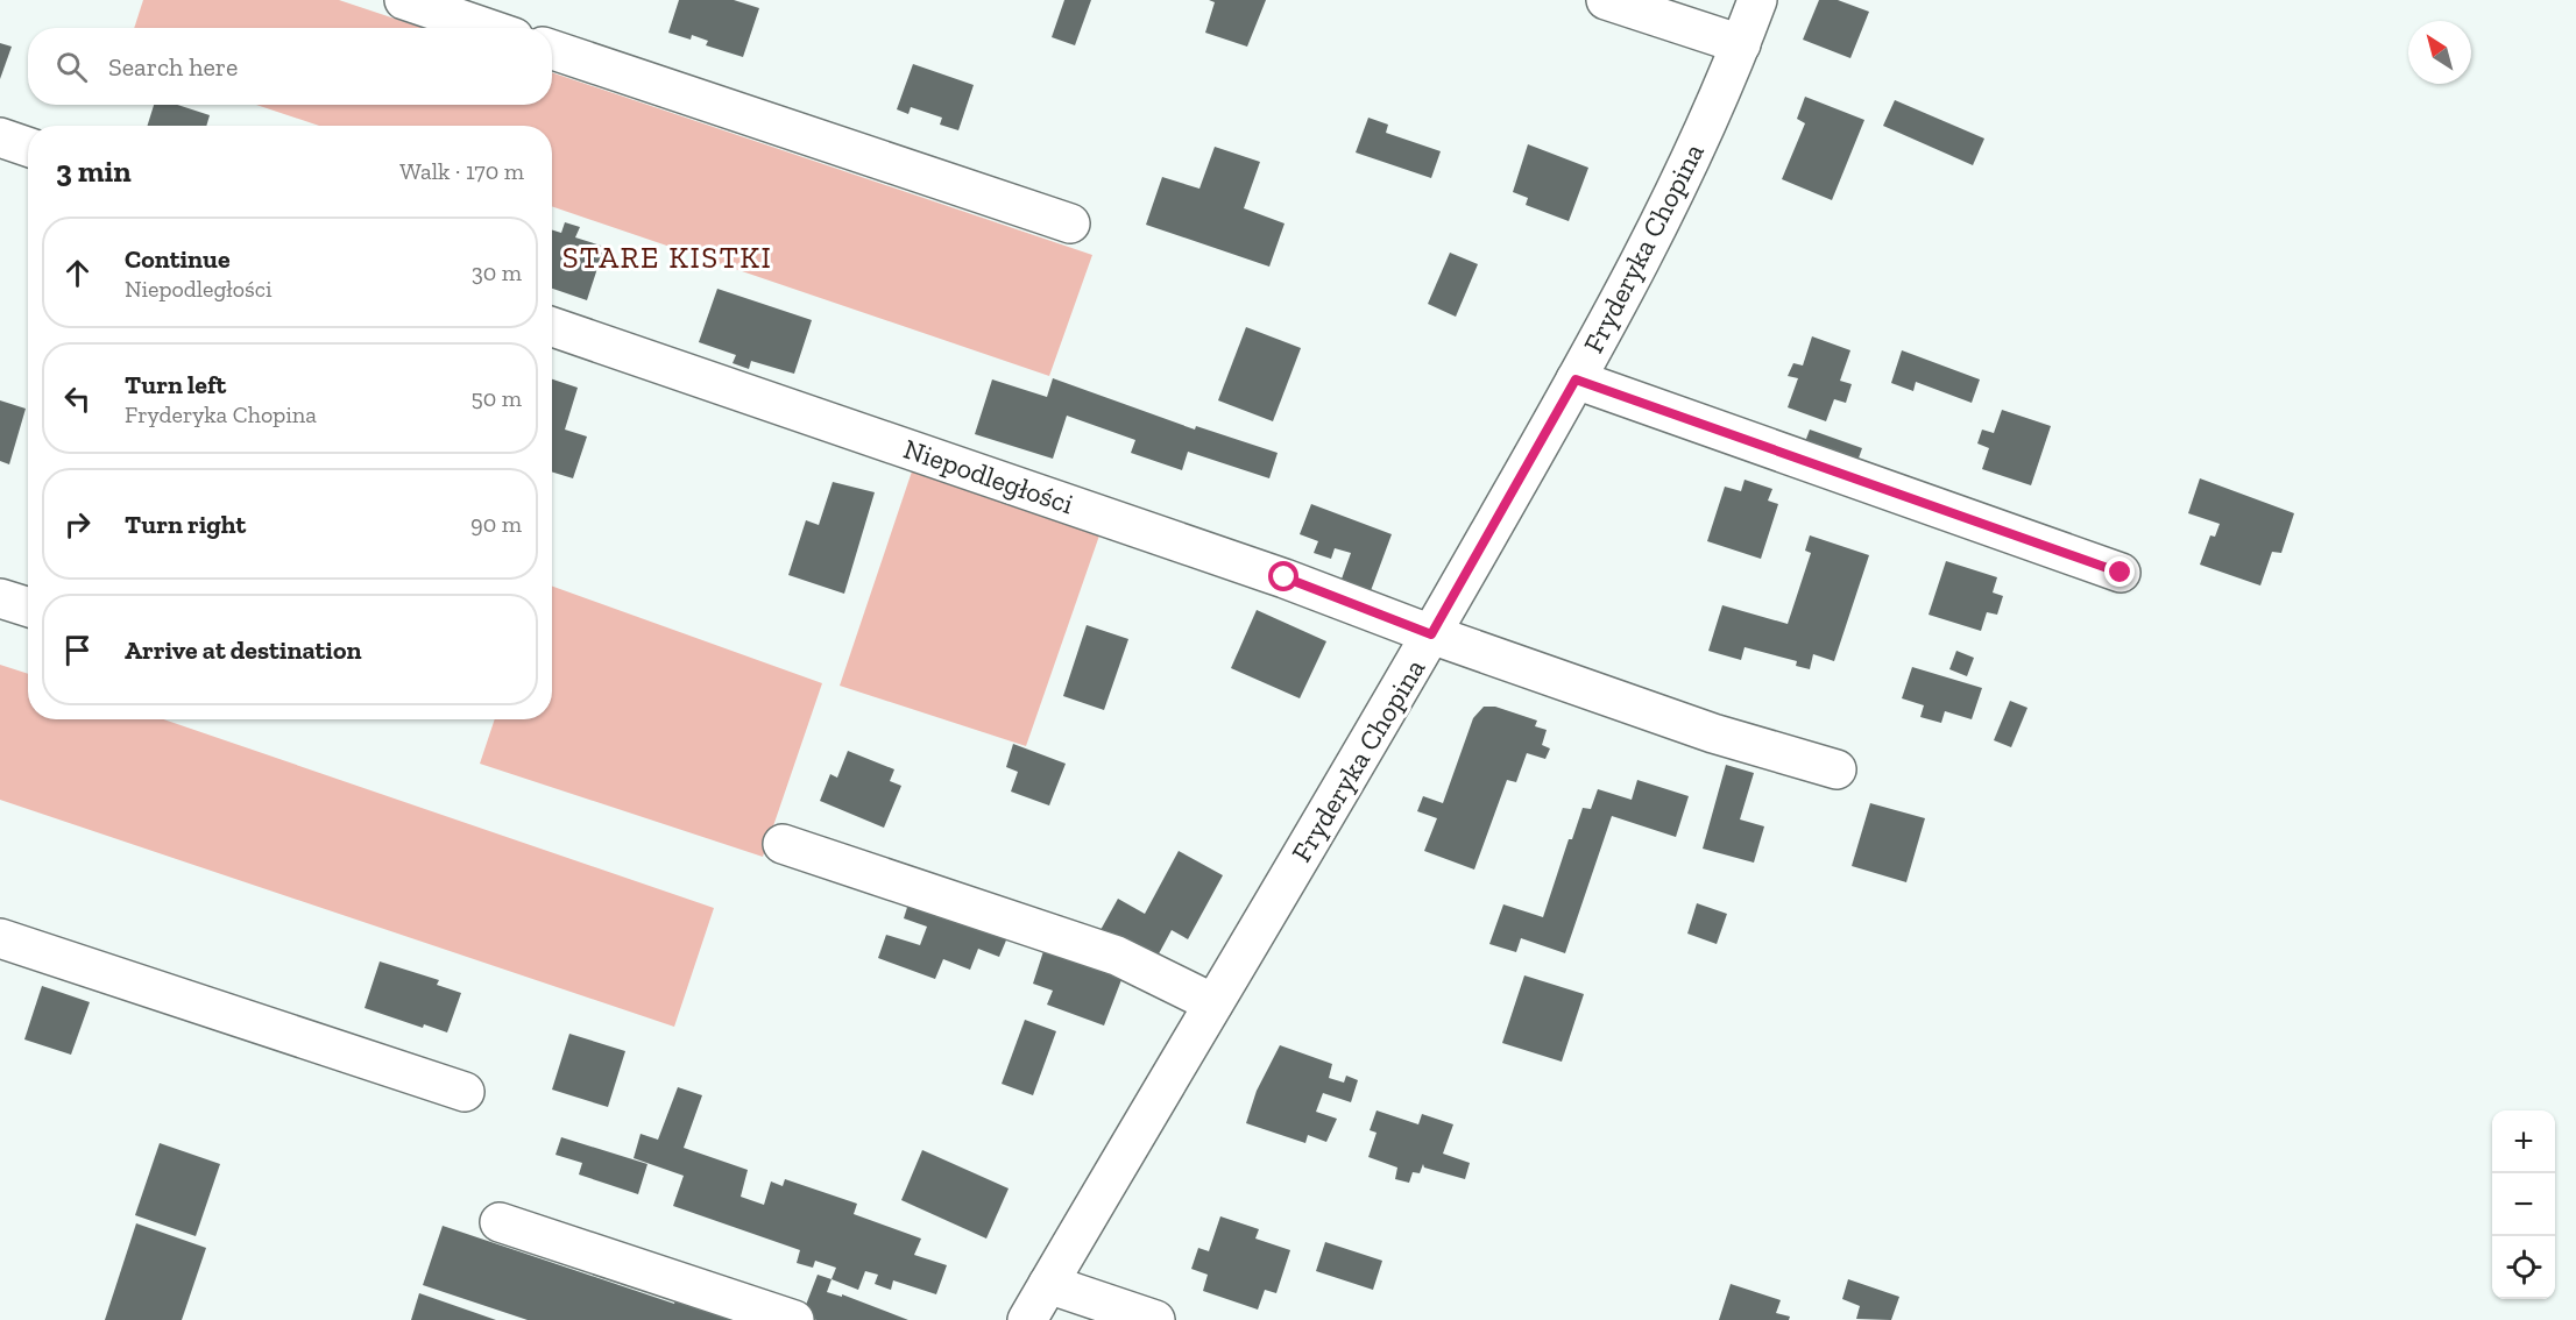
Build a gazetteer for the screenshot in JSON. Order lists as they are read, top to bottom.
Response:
{
  "streets": {
    "street": ["Fryderyka Chopina", "Niepodległości"]
  },
  "crossings": [
    ["Fryderyka Chopina", "Niepodległości"]
  ],
  "districts": ["STARE KISTKI"],
  "north": "top left",
  "page": {
    "search": "Search here",
    "heading": ["3 min", "Walk · 170 m"],
    "list": [
      ["Continue", "Niepodległości", "30 m"],
      ["Turn left", "Fryderyka Chopina", "50 m"],
      ["Turn right", "90 m"],
      "Arrive at destination"
    ],
    "map_buttons": ["+", "−"]
  }
}
